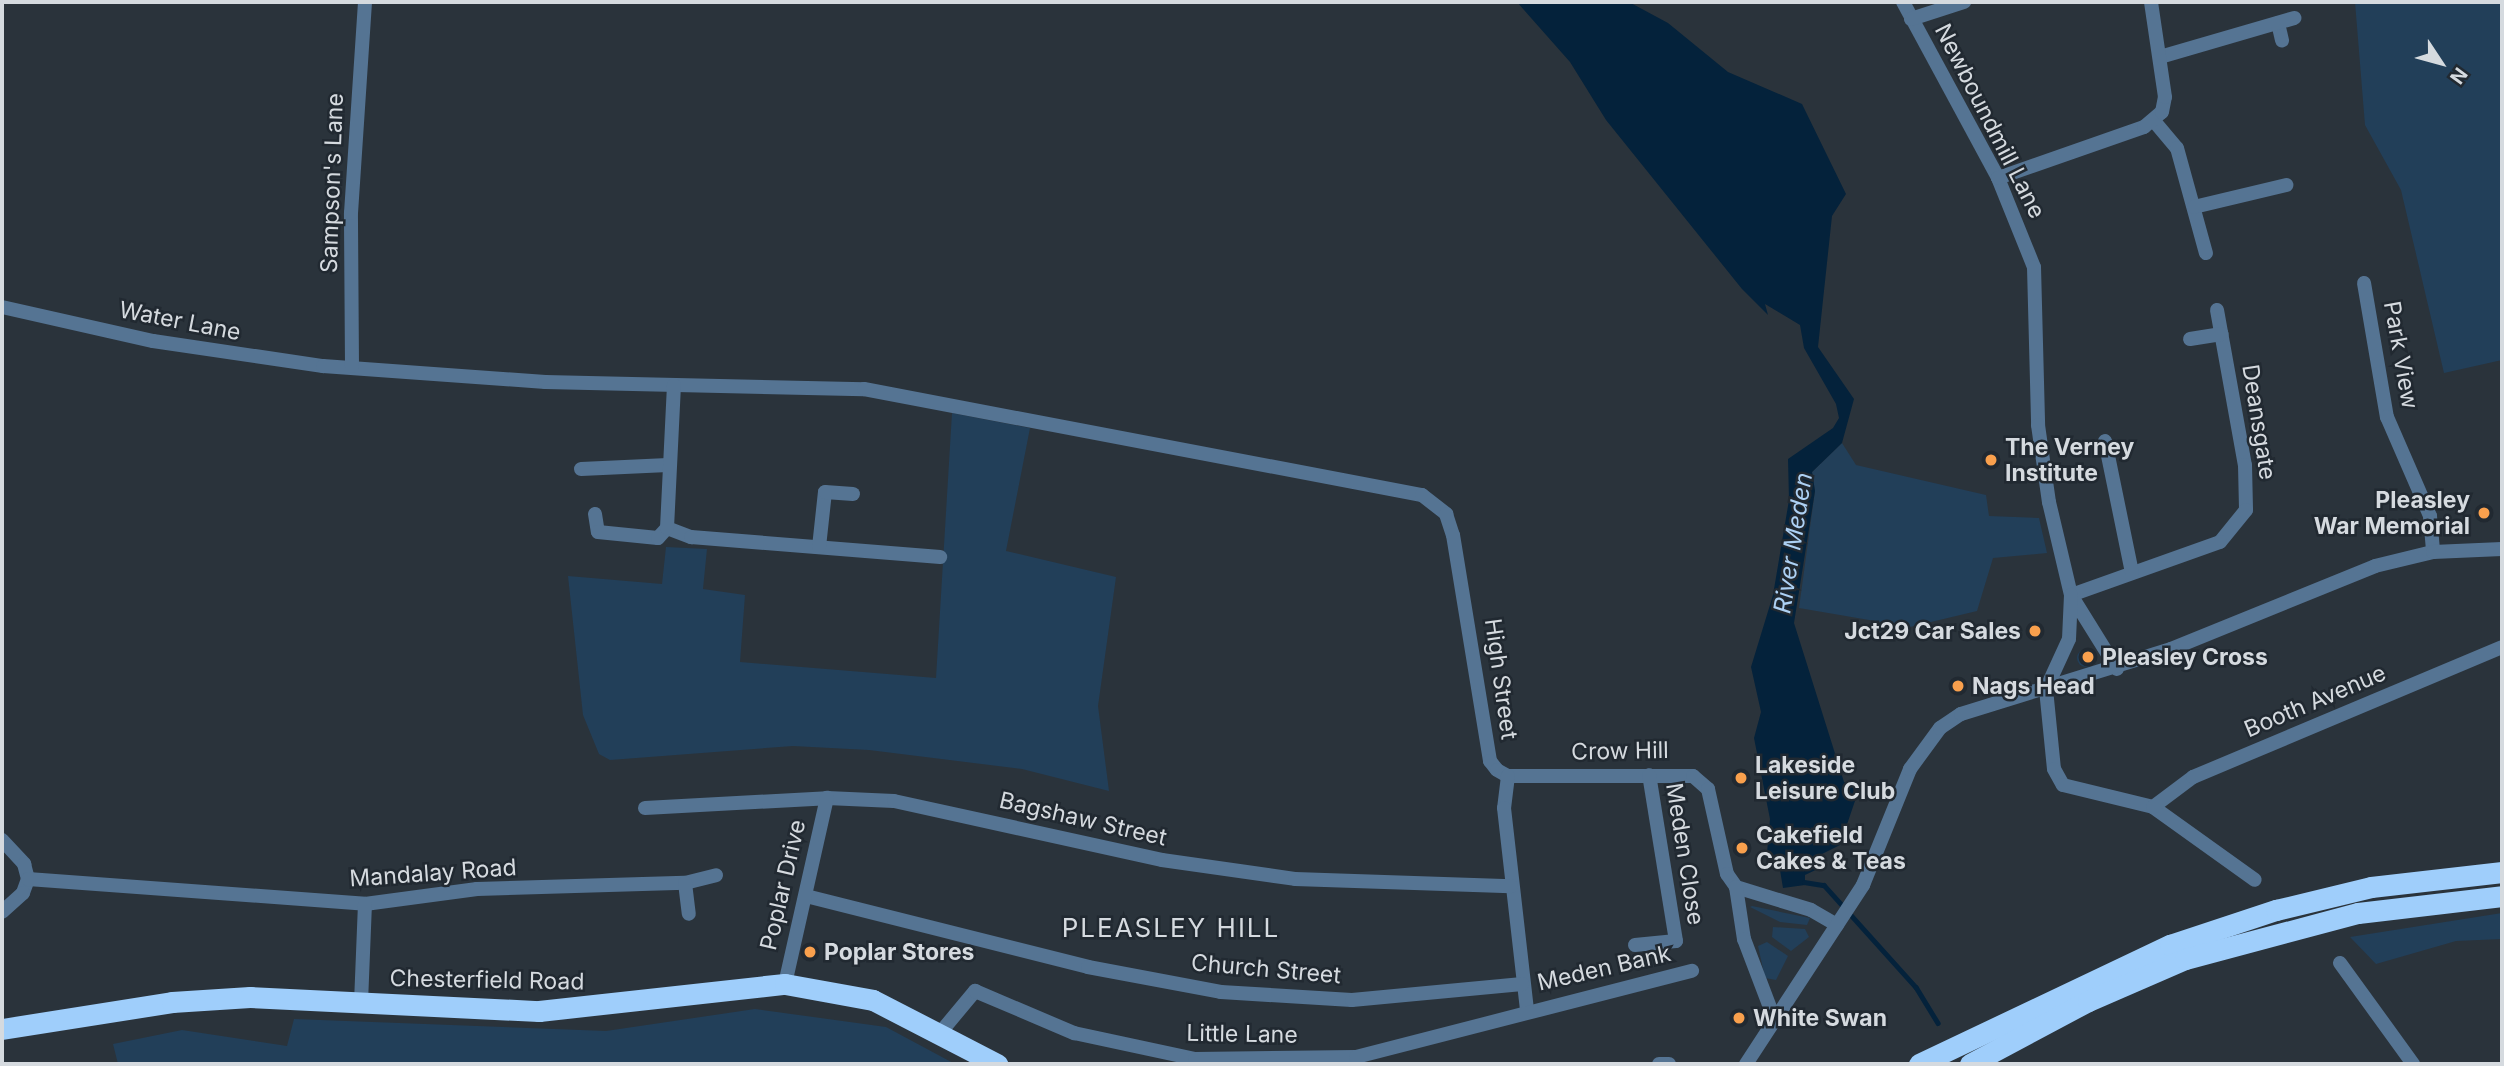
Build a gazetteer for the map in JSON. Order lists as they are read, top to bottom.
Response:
{
  "streets": {
    "highway": ["Chesterfield Road"],
    "street": [
      "Newboundmill Lane",
      "Sampson's Lane",
      "Water Lane",
      "Park View",
      "Deansgate",
      "High Street",
      "Booth Avenue",
      "Crow Hill",
      "Bagshaw Street",
      "Meden Close",
      "Mandalay Road",
      "Poplar Drive",
      "Meden Bank",
      "Church Street",
      "Little Lane"
    ]
  },
  "crossings": [
    ["Newboundmill Lane", "Deansgate"],
    ["Sampson's Lane", "Water Lane"],
    ["Water Lane", "High Street"],
    ["High Street", "Crow Hill"],
    ["Crow Hill", "Meden Close"],
    ["Bagshaw Street", "Poplar Drive"],
    ["Poplar Drive", "Church Street"],
    ["Poplar Drive", "Chesterfield Road"],
    ["Meden Bank", "Little Lane"],
    ["Chesterfield Road", "Little Lane"]
  ],
  "districts": ["PLEASLEY HILL"],
  "water": ["River Meden"],
  "places": [
    "The Verney Institute",
    "Pleasley War Memorial",
    "Jct29 Car Sales",
    "Pleasley Cross",
    "Nags Head",
    "Lakeside Leisure Club",
    "Cakefield Cakes & Teas",
    "Poplar Stores",
    "White Swan"
  ],
  "north": "bottom right"
}
